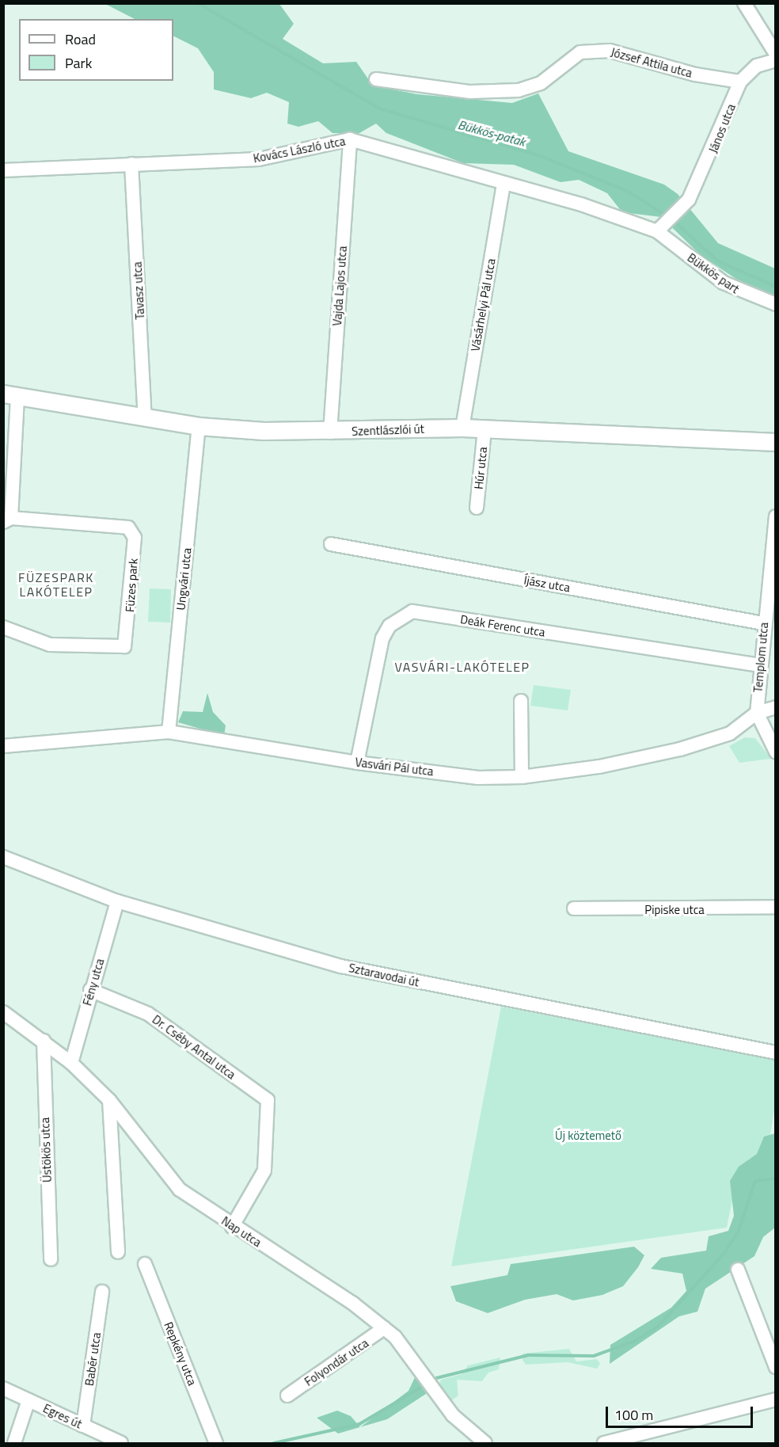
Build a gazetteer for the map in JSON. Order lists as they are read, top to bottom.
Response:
{
  "streets": {
    "main road": ["Szentlászlói út"],
    "street": [
      "József Attila utca",
      "János utca",
      "Kovács László utca",
      "Bükkös part",
      "Vajda Lajos utca",
      "Tavasz utca",
      "Vásárhelyi Pál utca",
      "Húr utca",
      "Ungvári utca",
      "Íjász utca",
      "Füzes park",
      "Deák Ferenc utca",
      "Templom utca",
      "Vasvári Pál utca",
      "Pipiske utca",
      "Sztaravodai út",
      "Fény utca",
      "Dr. Cséby Antal utca",
      "Üstökös utca",
      "Nap utca",
      "Repkény utca",
      "Babér utca",
      "Folyondár utca",
      "Egres út"
    ]
  },
  "crossings": [
    ["József Attila utca", "János utca"],
    ["János utca", "Kovács László utca"],
    ["János utca", "Bükkös part"],
    ["Kovács László utca", "Bükkös part"],
    ["Kovács László utca", "Vajda Lajos utca"],
    ["Kovács László utca", "Tavasz utca"],
    ["Kovács László utca", "Vásárhelyi Pál utca"],
    ["Vajda Lajos utca", "Szentlászlói út"],
    ["Tavasz utca", "Szentlászlói út"],
    ["Vásárhelyi Pál utca", "Szentlászlói út"],
    ["Szentlászlói út", "Húr utca"],
    ["Szentlászlói út", "Ungvári utca"],
    ["Ungvári utca", "Vasvári Pál utca"],
    ["Íjász utca", "Templom utca"],
    ["Deák Ferenc utca", "Templom utca"],
    ["Deák Ferenc utca", "Vasvári Pál utca"],
    ["Templom utca", "Vasvári Pál utca"],
    ["Sztaravodai út", "Fény utca"],
    ["Fény utca", "Dr. Cséby Antal utca"],
    ["Fény utca", "Nap utca"],
    ["Dr. Cséby Antal utca", "Nap utca"],
    ["Üstökös utca", "Nap utca"],
    ["Nap utca", "Folyondár utca"],
    ["Babér utca", "Egres út"]
  ],
  "districts": ["FÜZESPARK LAKÓTELEP", "VASVÁRI-LAKÓTELEP"],
  "water": ["Bükkös-patak"],
  "parks": ["Új köztemető"],
  "legend": ["Road", "Park"],
  "scale_bar": "100 m"
}
